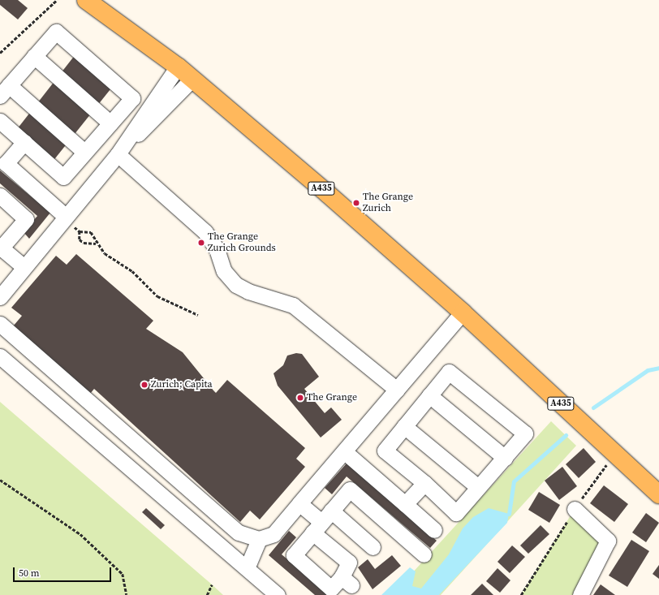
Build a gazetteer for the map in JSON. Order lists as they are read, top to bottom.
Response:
{
  "streets": {
    "main road": ["A435"]
  },
  "places": [
    "The Grange Zurich",
    "The Grange Zurich Grounds",
    "Zurich; Capita",
    "The Grange"
  ],
  "scale_bar": "50 m"
}
